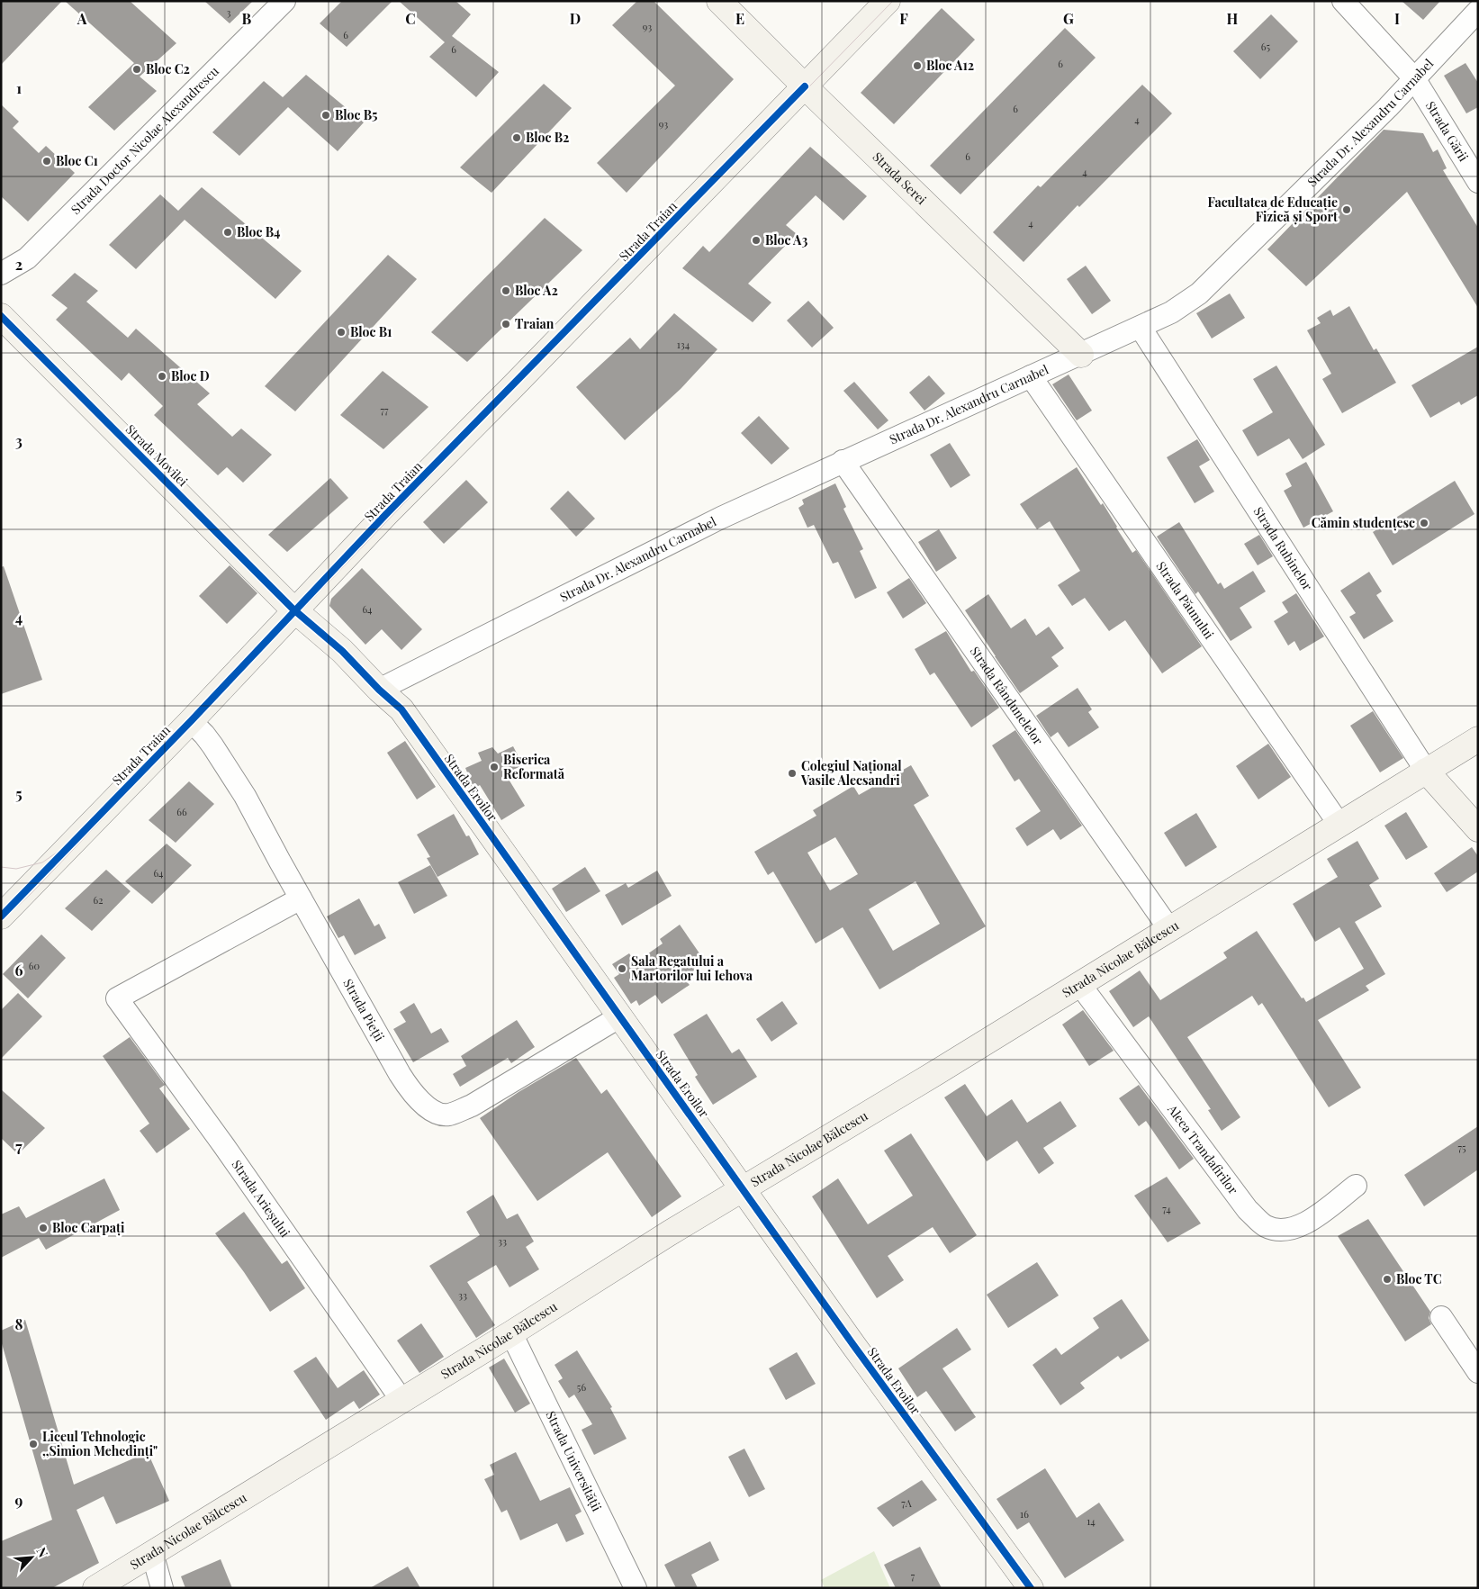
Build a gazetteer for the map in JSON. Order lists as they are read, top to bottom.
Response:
{
  "streets": {
    "main road": [
      "Strada Serei",
      "Strada Traian",
      "Strada Movilei",
      "Strada Eroilor",
      "Strada Nicolae Bălcescu"
    ],
    "street": [
      "Strada Dr. Alexandru Carnabel",
      "Strada Gării",
      "Strada Doctor Nicolae Alexandrescu",
      "Strada Rubinelor",
      "Strada Păunului",
      "Strada Rândunelelor",
      "Strada Pieții",
      "Aleea Trandafirilor",
      "Strada Arieșului",
      "Strada Universității"
    ]
  },
  "crossings": [
    ["Strada Dr. Alexandru Carnabel", "Strada Gării"],
    ["Strada Dr. Alexandru Carnabel", "Strada Serei"],
    ["Strada Dr. Alexandru Carnabel", "Strada Rubinelor"],
    ["Strada Dr. Alexandru Carnabel", "Strada Păunului"],
    ["Strada Dr. Alexandru Carnabel", "Strada Rândunelelor"],
    ["Strada Dr. Alexandru Carnabel", "Strada Eroilor"],
    ["Strada Serei", "Strada Traian"],
    ["Strada Traian", "Strada Movilei"],
    ["Strada Traian", "Strada Eroilor"],
    ["Strada Traian", "Strada Pieții"],
    ["Strada Movilei", "Strada Eroilor"],
    ["Strada Rubinelor", "Strada Nicolae Bălcescu"],
    ["Strada Păunului", "Strada Nicolae Bălcescu"],
    ["Strada Rândunelelor", "Strada Nicolae Bălcescu"],
    ["Strada Eroilor", "Strada Nicolae Bălcescu"],
    ["Strada Eroilor", "Strada Pieții"],
    ["Strada Nicolae Bălcescu", "Aleea Trandafirilor"],
    ["Strada Nicolae Bălcescu", "Strada Arieșului"],
    ["Strada Nicolae Bălcescu", "Strada Universității"],
    ["Strada Pieții", "Strada Arieșului"]
  ],
  "places": [
    "Bloc A12",
    "Bloc C2",
    "Bloc B5",
    "Bloc B2",
    "Bloc C1",
    "Facultatea de Educație Fizică și Sport",
    "Bloc B4",
    "Bloc A3",
    "Bloc A2",
    "Traian",
    "Bloc B1",
    "Bloc D",
    "Cămin studențesc",
    "Biserica Reformată",
    "Colegiul Național Vasile Alecsandri",
    "Sala Regatului a Martorilor lui Iehova",
    "Bloc Carpați",
    "Bloc TC",
    "Liceul Tehnologic ,,Simion Mehedinți\""
  ],
  "house_numbers": [
    "3",
    "93",
    "6",
    "65",
    "6",
    "6",
    "6",
    "4",
    "93",
    "6",
    "4",
    "4",
    "134",
    "77",
    "64",
    "66",
    "64",
    "62",
    "60",
    "75",
    "74",
    "33",
    "33",
    "56",
    "7A",
    "16",
    "14",
    "7"
  ],
  "north": "top right",
  "grid": {
    "columns": [
      "A",
      "B",
      "C",
      "D",
      "E",
      "F",
      "G",
      "H",
      "I"
    ],
    "rows": [
      "1",
      "2",
      "3",
      "4",
      "5",
      "6",
      "7",
      "8",
      "9"
    ]
  }
}
